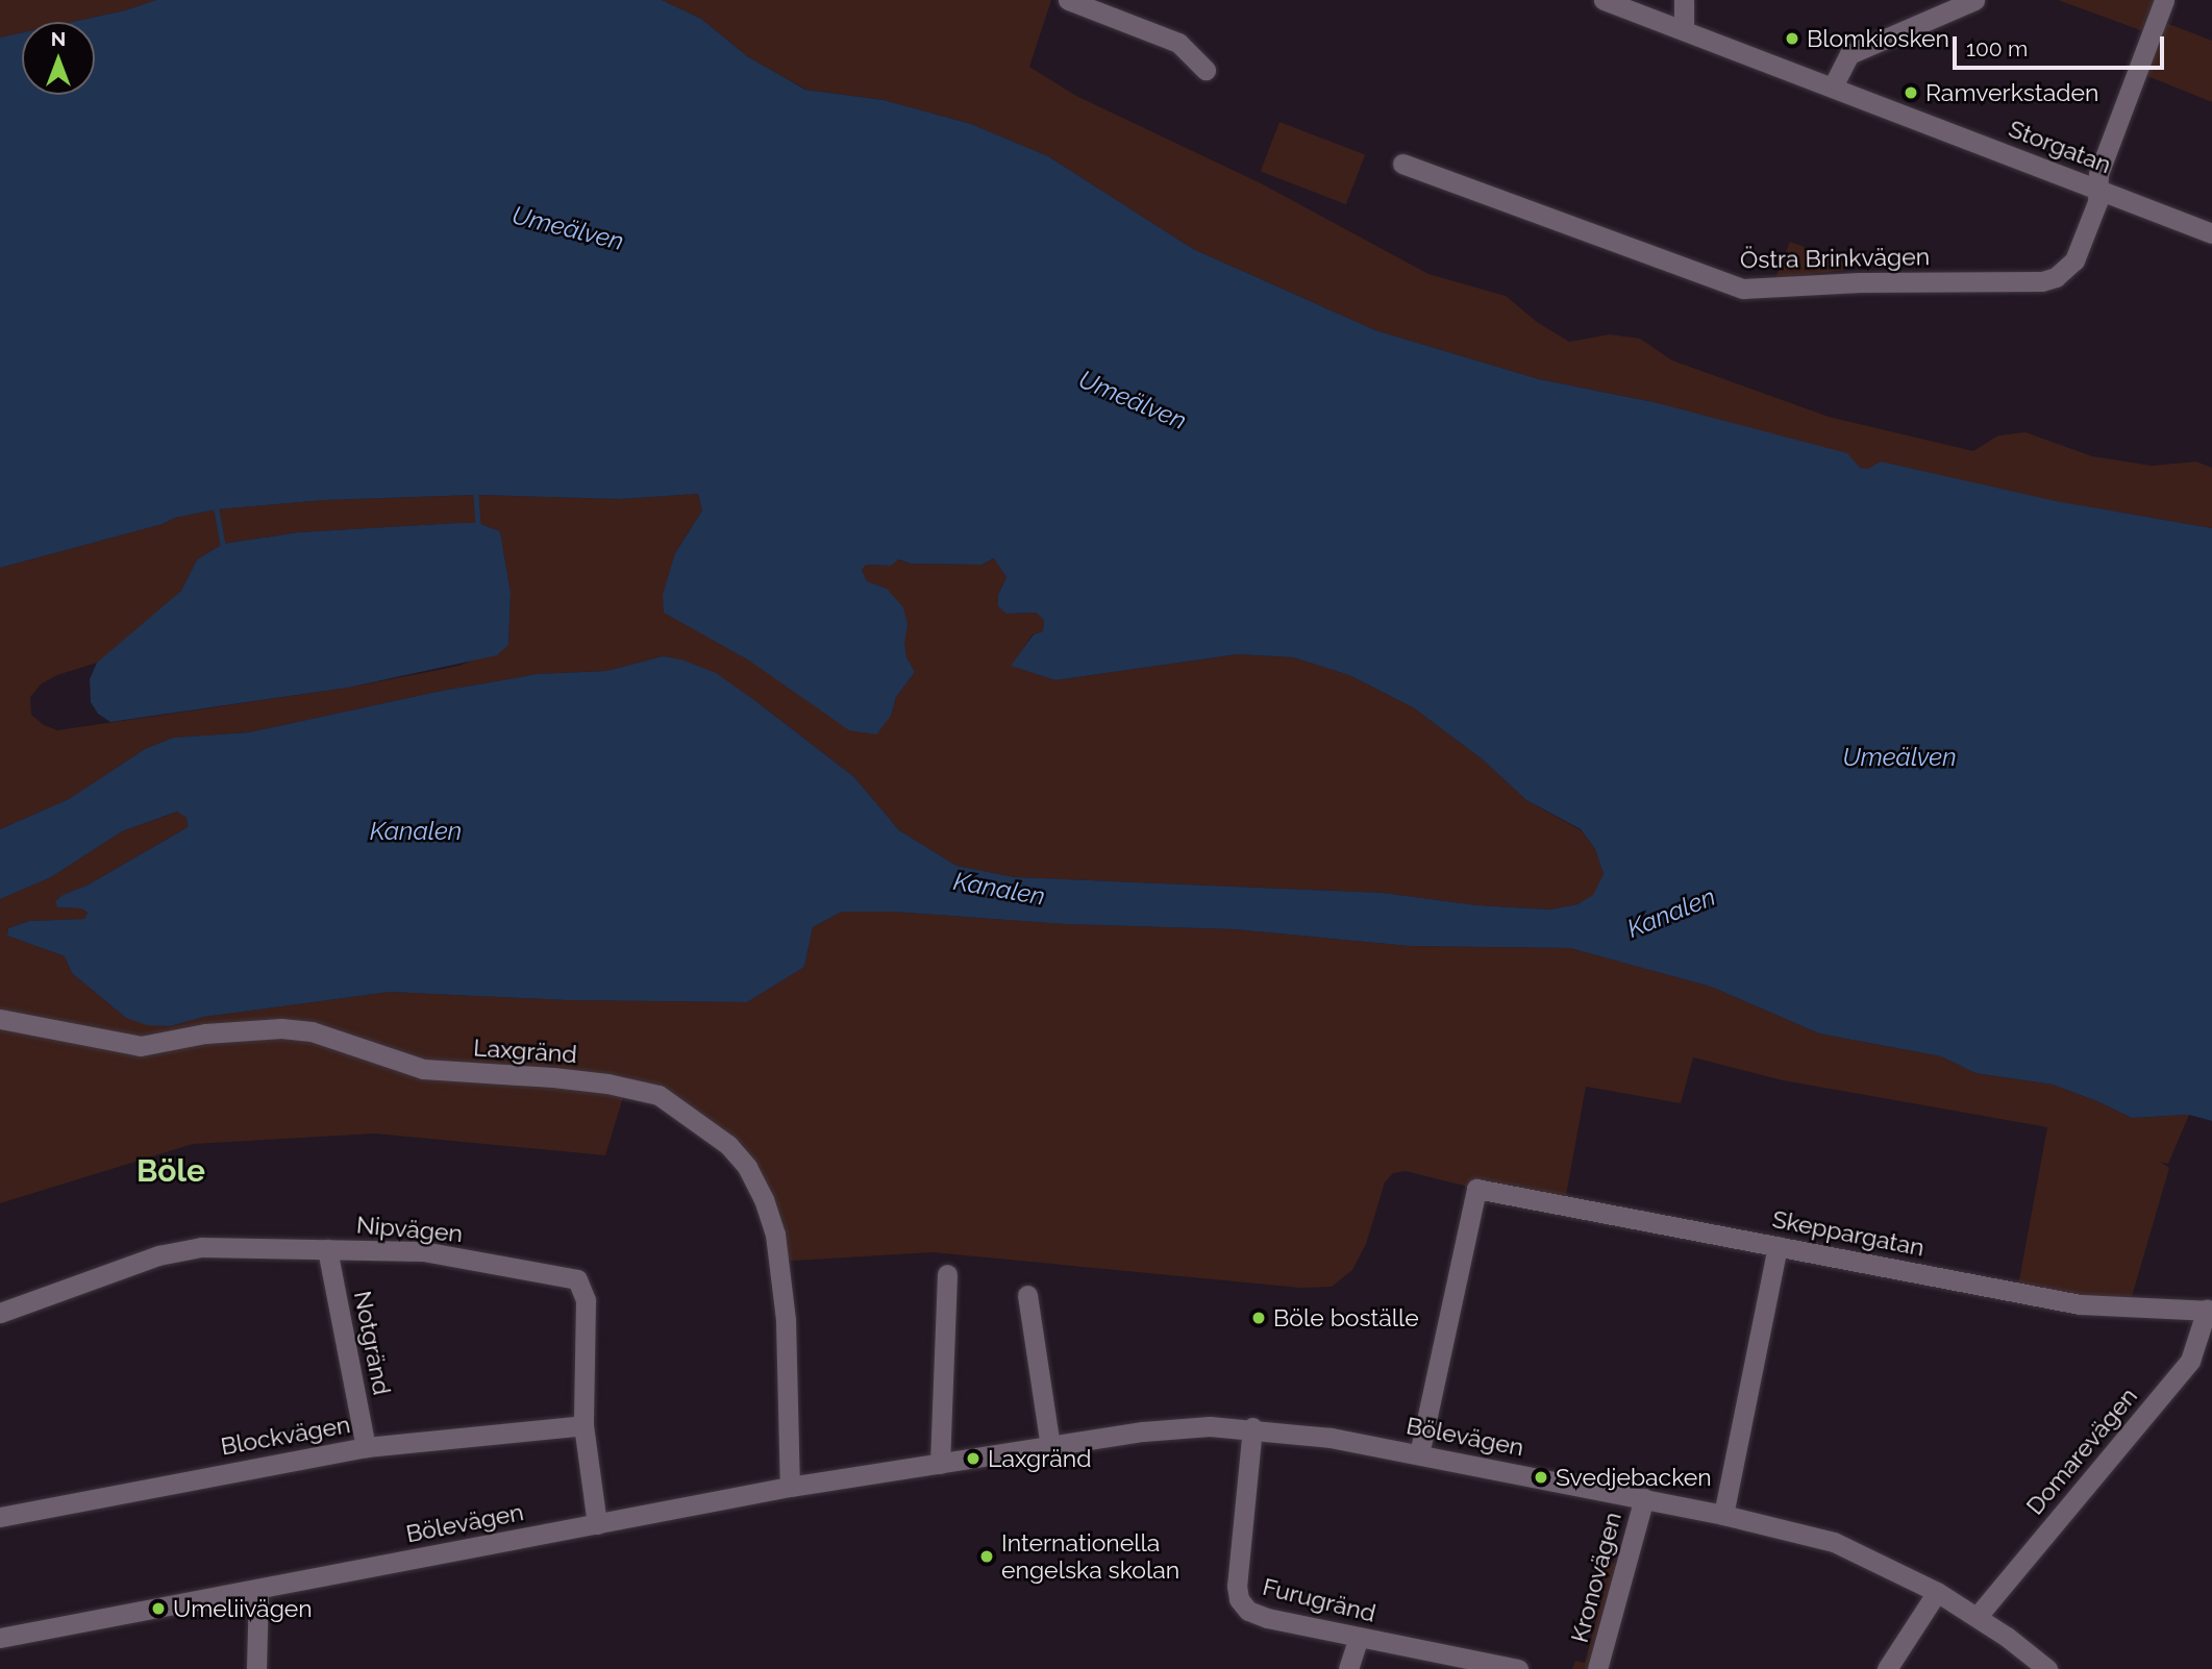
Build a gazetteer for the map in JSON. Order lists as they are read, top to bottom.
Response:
{
  "streets": {
    "street": [
      "Storgatan",
      "Östra Brinkvägen",
      "Laxgränd",
      "Nipvägen",
      "Skeppargatan",
      "Notgränd",
      "Blockvägen",
      "Bölevägen",
      "Domarevägen",
      "Kronovägen",
      "Furugränd"
    ]
  },
  "crossings": [
    ["Storgatan", "Östra Brinkvägen"],
    ["Laxgränd", "Bölevägen"],
    ["Nipvägen", "Notgränd"],
    ["Nipvägen", "Blockvägen"],
    ["Nipvägen", "Bölevägen"],
    ["Skeppargatan", "Bölevägen"],
    ["Skeppargatan", "Domarevägen"],
    ["Notgränd", "Blockvägen"],
    ["Bölevägen", "Domarevägen"],
    ["Bölevägen", "Kronovägen"],
    ["Bölevägen", "Furugränd"]
  ],
  "districts": ["Böle"],
  "water": ["Umeälven", "Kanalen"],
  "places": [
    "Blomkiosken",
    "Ramverkstaden",
    "Böle boställe",
    "Laxgränd",
    "Svedjebacken",
    "Internationella engelska skolan",
    "Umeliivägen"
  ],
  "scale_bar": "100 m",
  "north": "top"
}
